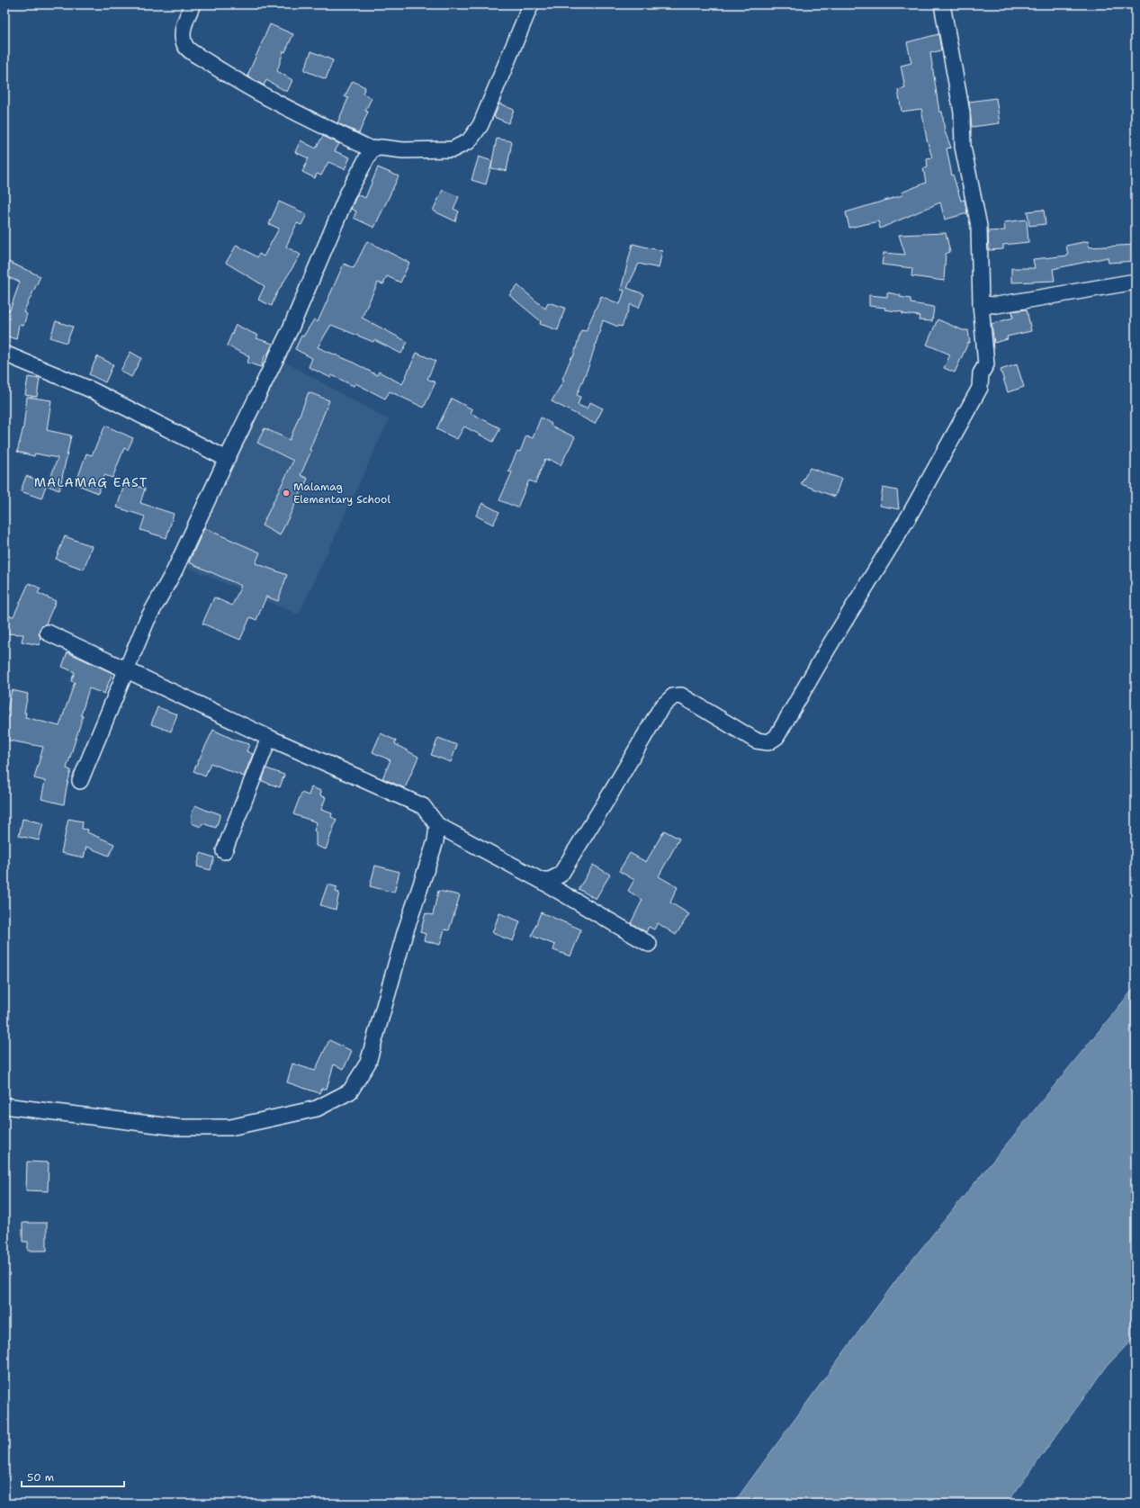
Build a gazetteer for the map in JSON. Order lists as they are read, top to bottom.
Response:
{
  "districts": ["MALAMAG EAST"],
  "places": ["Malamag Elementary School"],
  "scale_bar": "50 m"
}
